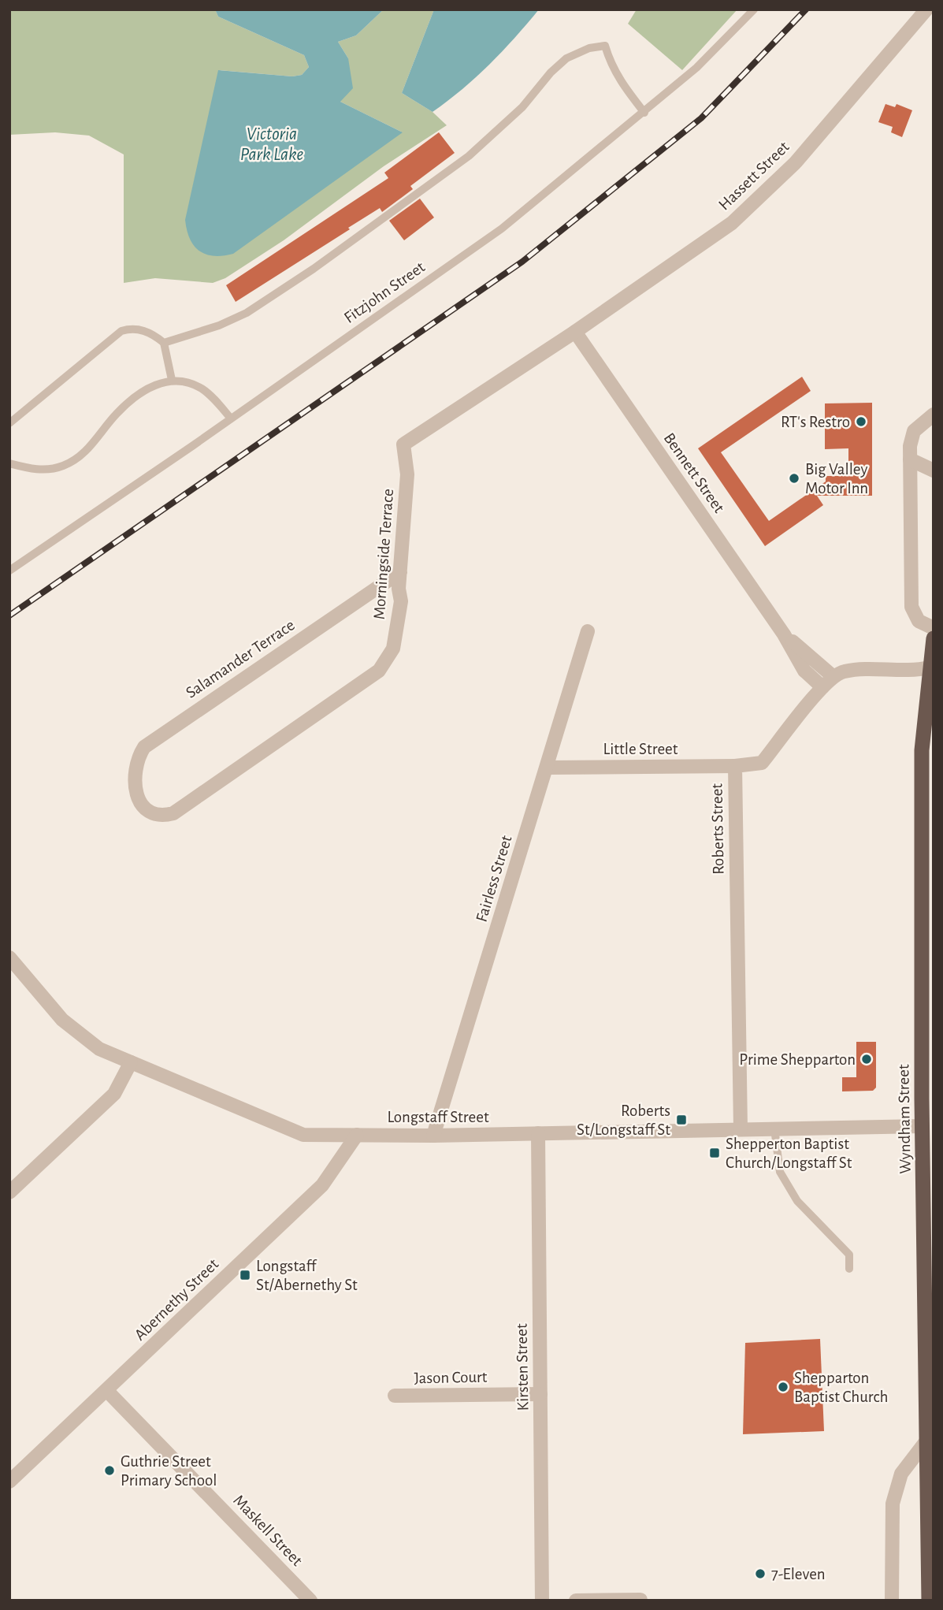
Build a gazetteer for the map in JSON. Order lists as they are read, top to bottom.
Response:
{
  "streets": {
    "highway": ["Wyndham Street"],
    "street": [
      "Hassett Street",
      "Bennett Street",
      "Morningside Terrace",
      "Salamander Terrace",
      "Little Street",
      "Roberts Street",
      "Fairless Street",
      "Longstaff Street",
      "Abernethy Street",
      "Kirsten Street",
      "Jason Court",
      "Maskell Street"
    ],
    "lane": ["Fitzjohn Street"]
  },
  "crossings": [
    ["Hassett Street", "Bennett Street"],
    ["Hassett Street", "Morningside Terrace"],
    ["Bennett Street", "Morningside Terrace"],
    ["Bennett Street", "Roberts Street"],
    ["Morningside Terrace", "Salamander Terrace"],
    ["Little Street", "Roberts Street"],
    ["Little Street", "Fairless Street"],
    ["Roberts Street", "Longstaff Street"],
    ["Fairless Street", "Longstaff Street"],
    ["Longstaff Street", "Wyndham Street"],
    ["Longstaff Street", "Abernethy Street"],
    ["Longstaff Street", "Kirsten Street"],
    ["Abernethy Street", "Maskell Street"],
    ["Kirsten Street", "Jason Court"]
  ],
  "water": ["Victoria Park Lake"],
  "places": {
    "other": [
      "RT's Restro",
      "Big Valley Motor Inn",
      "Prime Shepparton",
      "Shepparton Baptist Church",
      "Guthrie Street Primary School",
      "7-Eleven"
    ],
    "transit": ["Roberts St/Longstaff St", "Shepperton Baptist Church/Longstaff St", "Longstaff St/Abernethy St"]
  }
}
